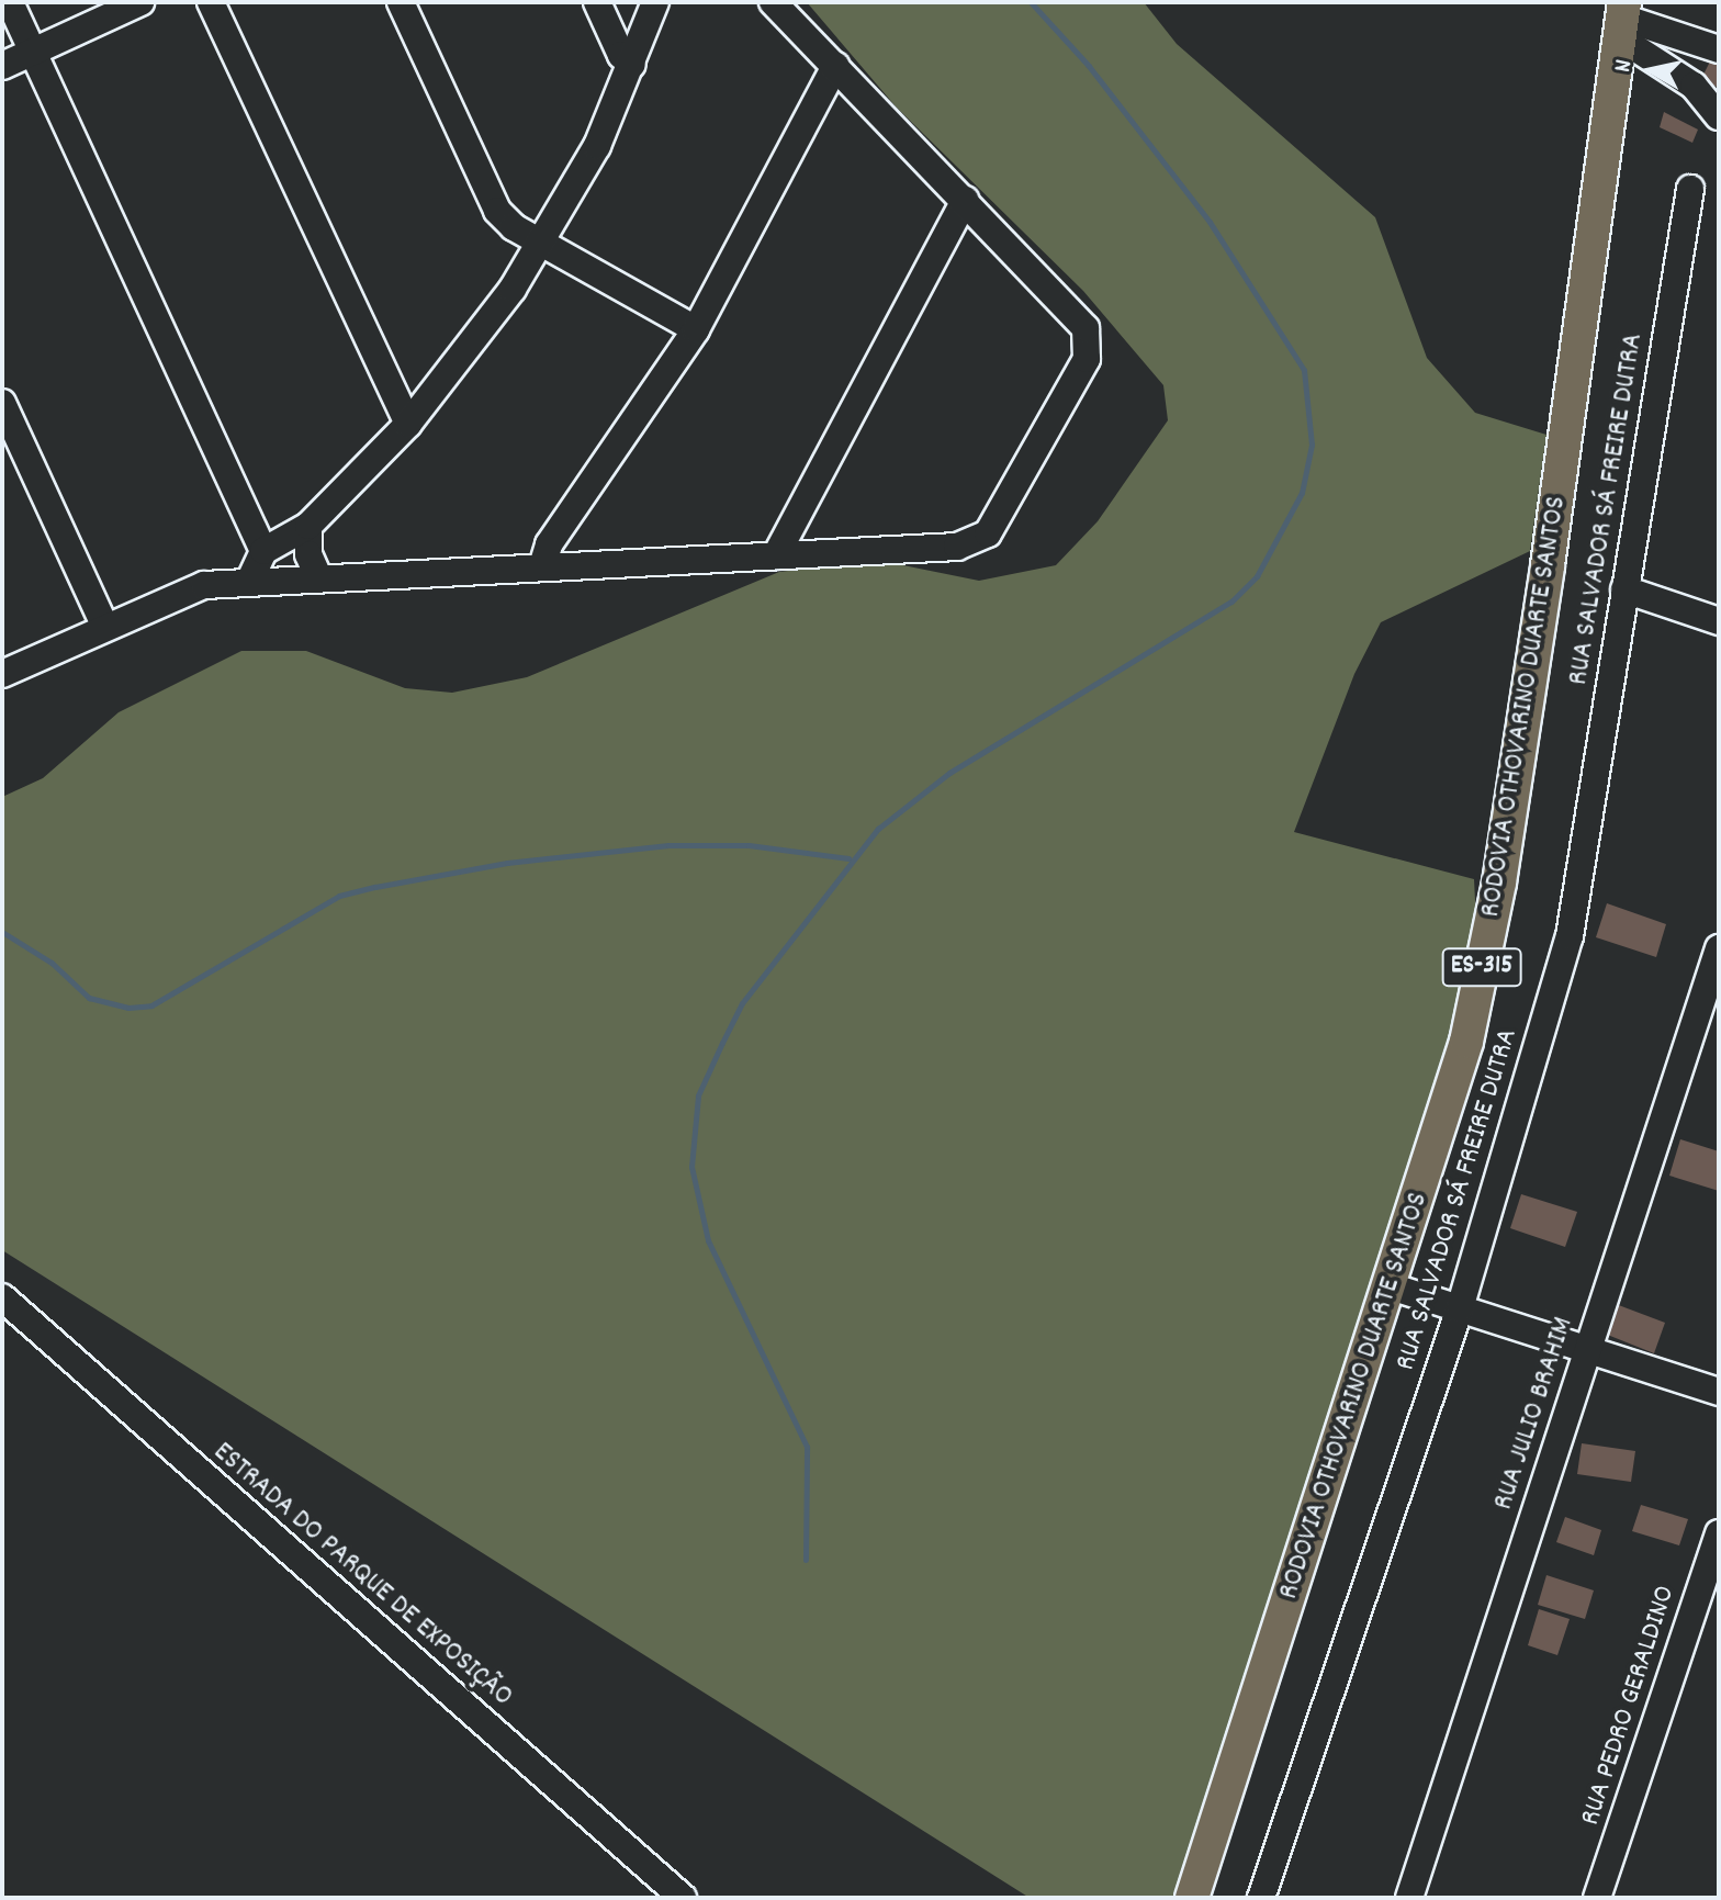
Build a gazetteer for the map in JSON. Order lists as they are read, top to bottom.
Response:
{
  "streets": {
    "main road": ["RODOVIA OTHOVARINO DUARTE SANTOS", "ES-315"],
    "street": [
      "RUA SALVADOR SÁ FREIRE DUTRA",
      "RUA JULIO BRAHIM",
      "ESTRADA DO PARQUE DE EXPOSIÇÃO",
      "RUA PEDRO GERALDINO"
    ]
  },
  "north": "left"
}
